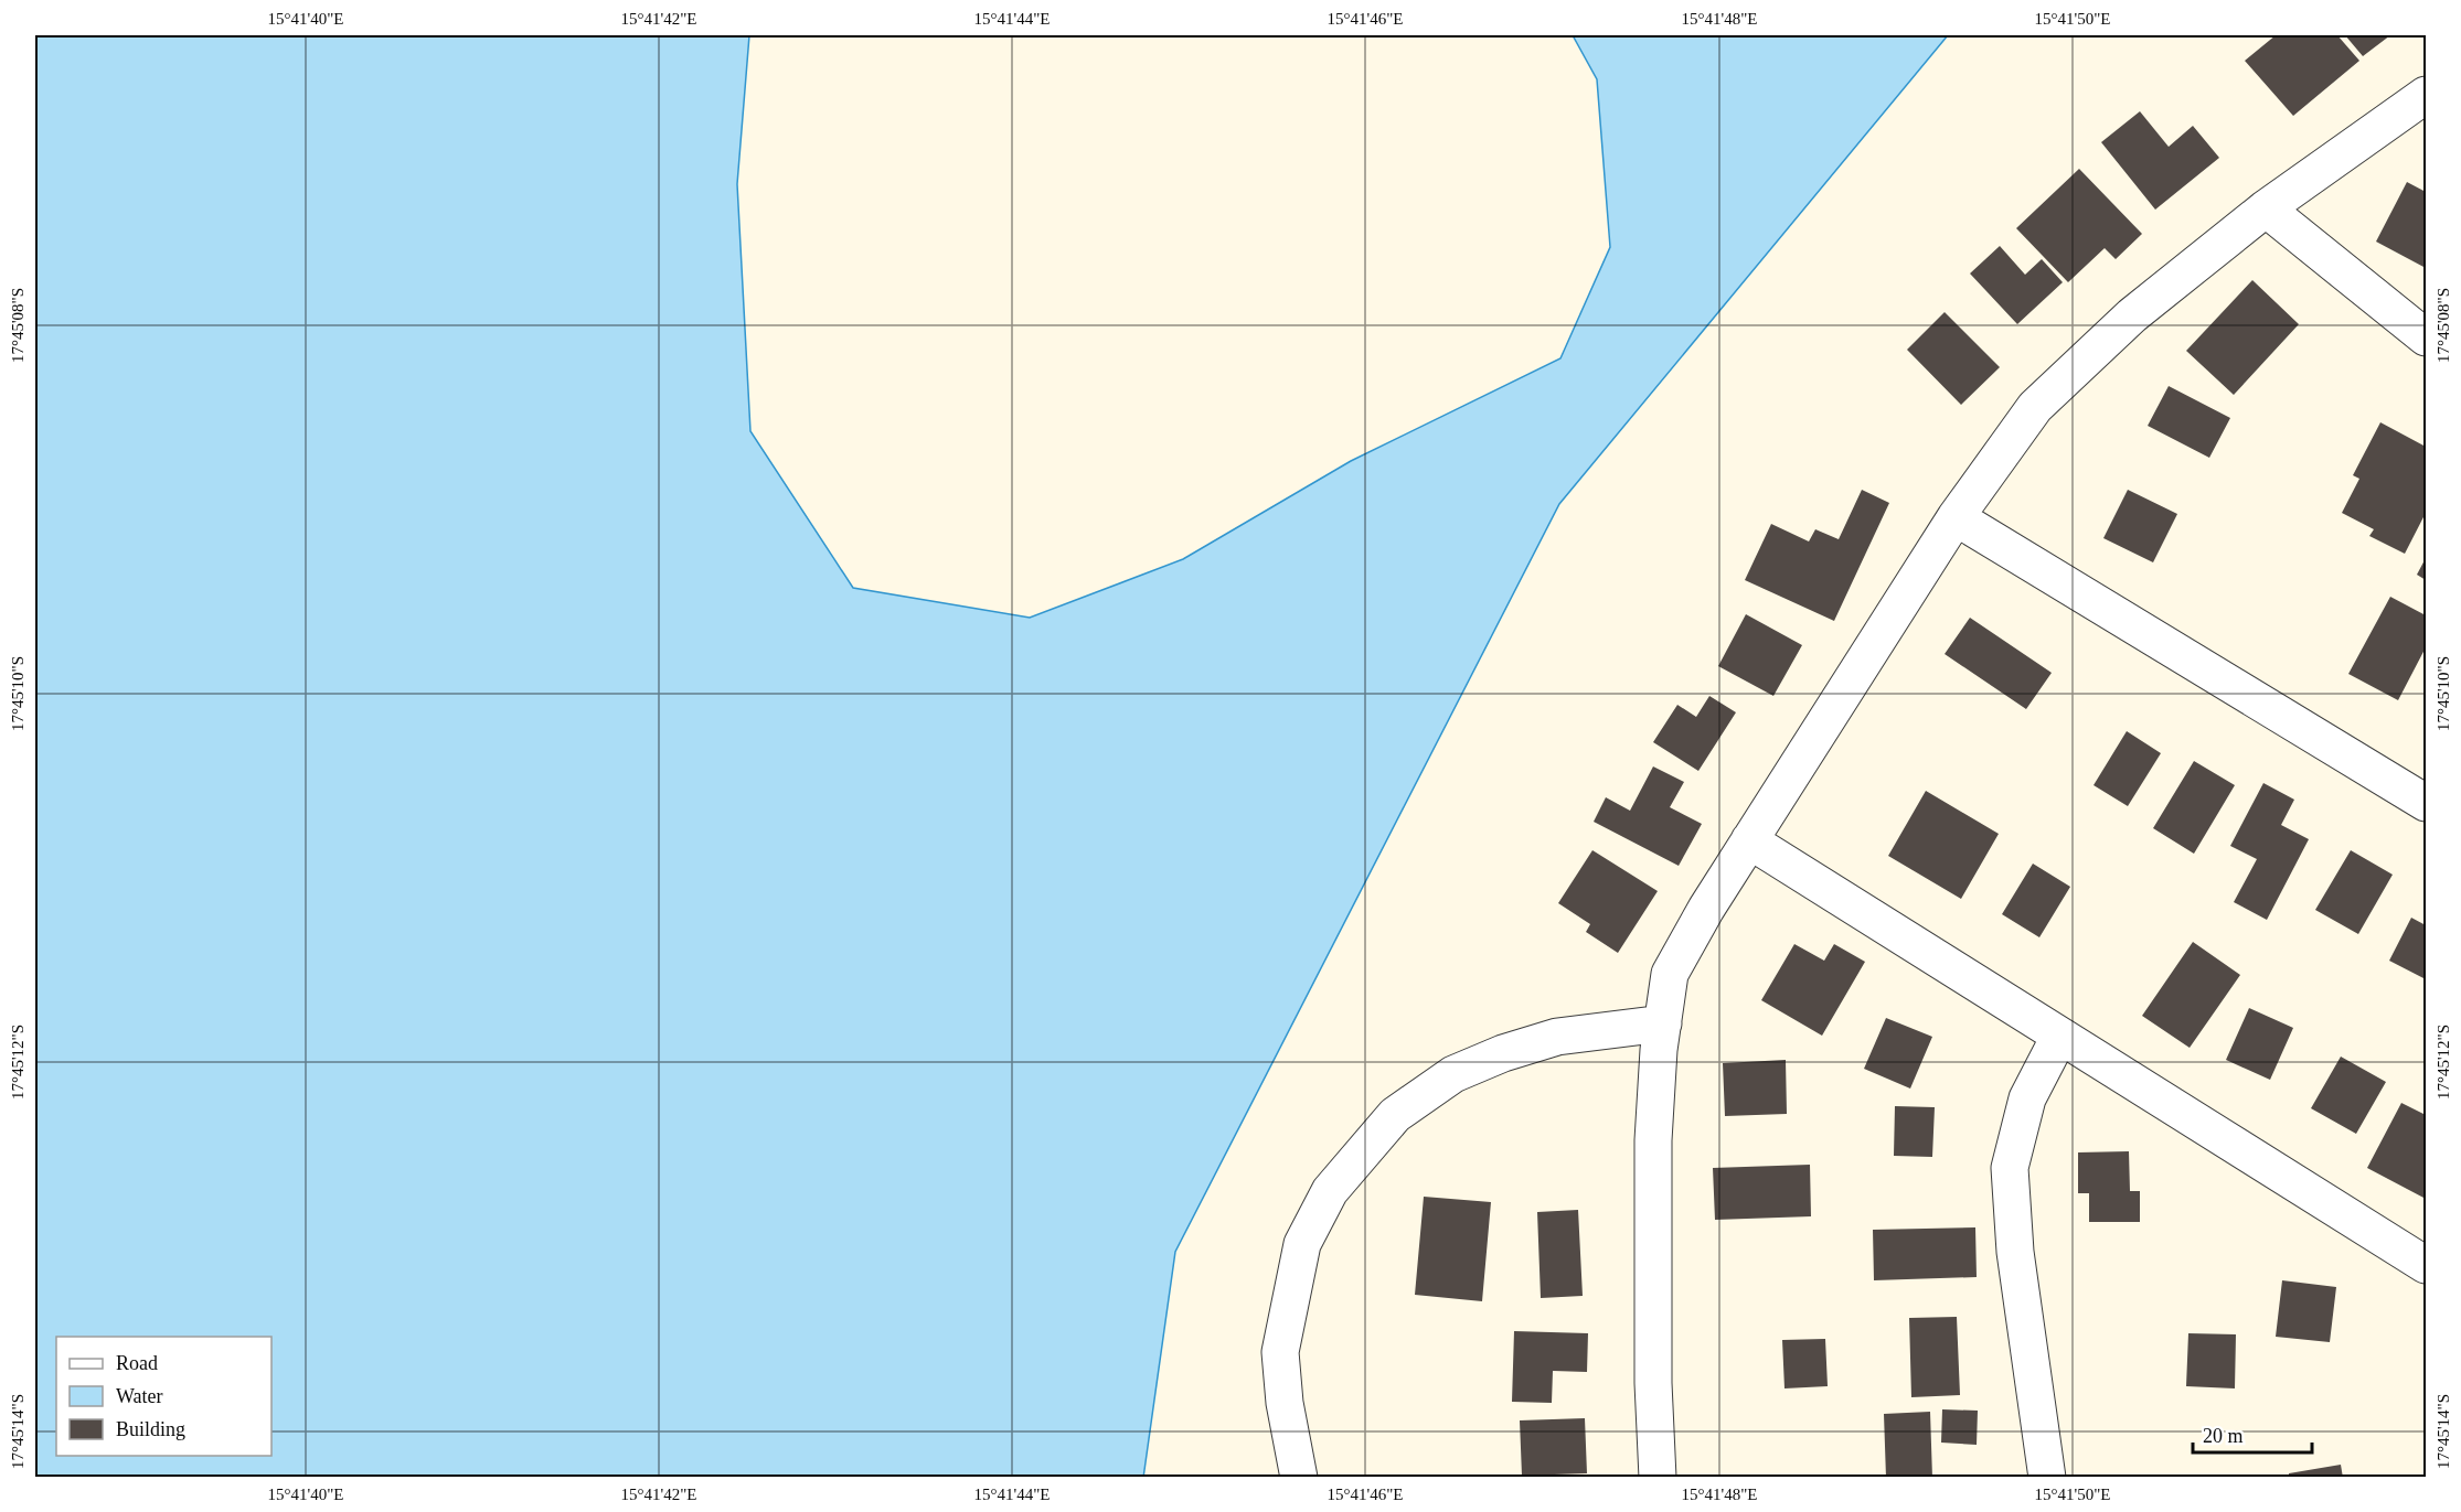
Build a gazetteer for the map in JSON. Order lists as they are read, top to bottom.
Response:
{
  "legend": ["Road", "Water", "Building"],
  "scale_bar": "20 m",
  "coordinates": [
    "15°41'40\"E",
    "15°41'42\"E",
    "15°41'44\"E",
    "15°41'46\"E",
    "15°41'48\"E",
    "15°41'50\"E",
    "17°45'08\"S",
    "17°45'10\"S",
    "17°45'12\"S",
    "17°45'14\"S"
  ]
}
